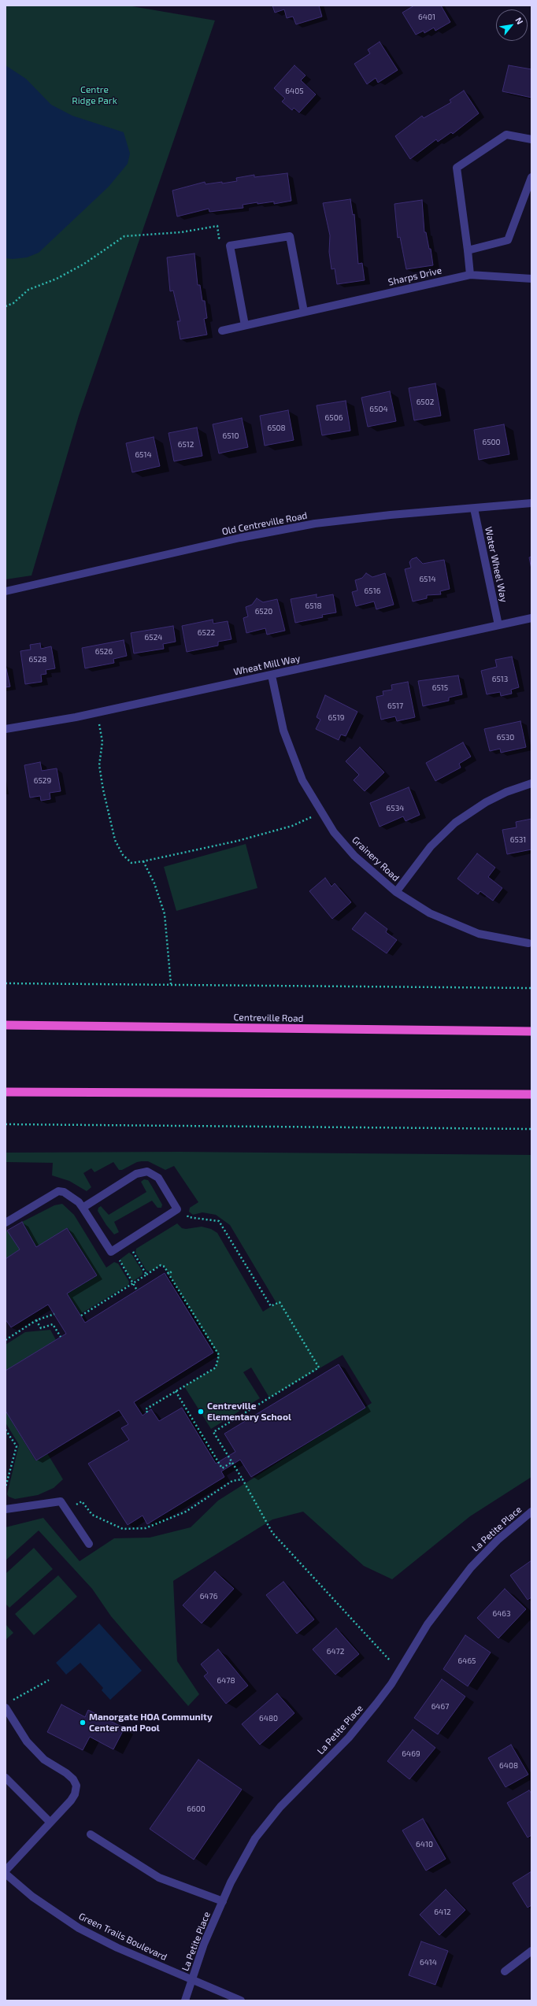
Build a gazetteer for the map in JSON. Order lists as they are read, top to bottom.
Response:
{
  "streets": {
    "highway": ["Centreville Road"],
    "street": [
      "Sharps Drive",
      "Old Centreville Road",
      "Water Wheel Way",
      "Wheat Mill Way",
      "Grainery Road",
      "La Petite Place",
      "Green Trails Boulevard"
    ]
  },
  "crossings": [
    ["Old Centreville Road", "Water Wheel Way"],
    ["Water Wheel Way", "Wheat Mill Way"],
    ["Wheat Mill Way", "Grainery Road"],
    ["La Petite Place", "Green Trails Boulevard"]
  ],
  "parks": ["Centre Ridge Park"],
  "places": ["Centreville Elementary School", "Manorgate HOA Community Center and Pool"],
  "house_numbers": [
    "6401",
    "6405",
    "6502",
    "6504",
    "6506",
    "6508",
    "6510",
    "6500",
    "6512",
    "6514",
    "6514",
    "6516",
    "6518",
    "6520",
    "6522",
    "6524",
    "6526",
    "6528",
    "6513",
    "6515",
    "6517",
    "6519",
    "6530",
    "6529",
    "6534",
    "6531",
    "6476",
    "6463",
    "6472",
    "6465",
    "6478",
    "6467",
    "6480",
    "6469",
    "6408",
    "6600",
    "6410",
    "6412",
    "6414"
  ],
  "north": "top right"
}
